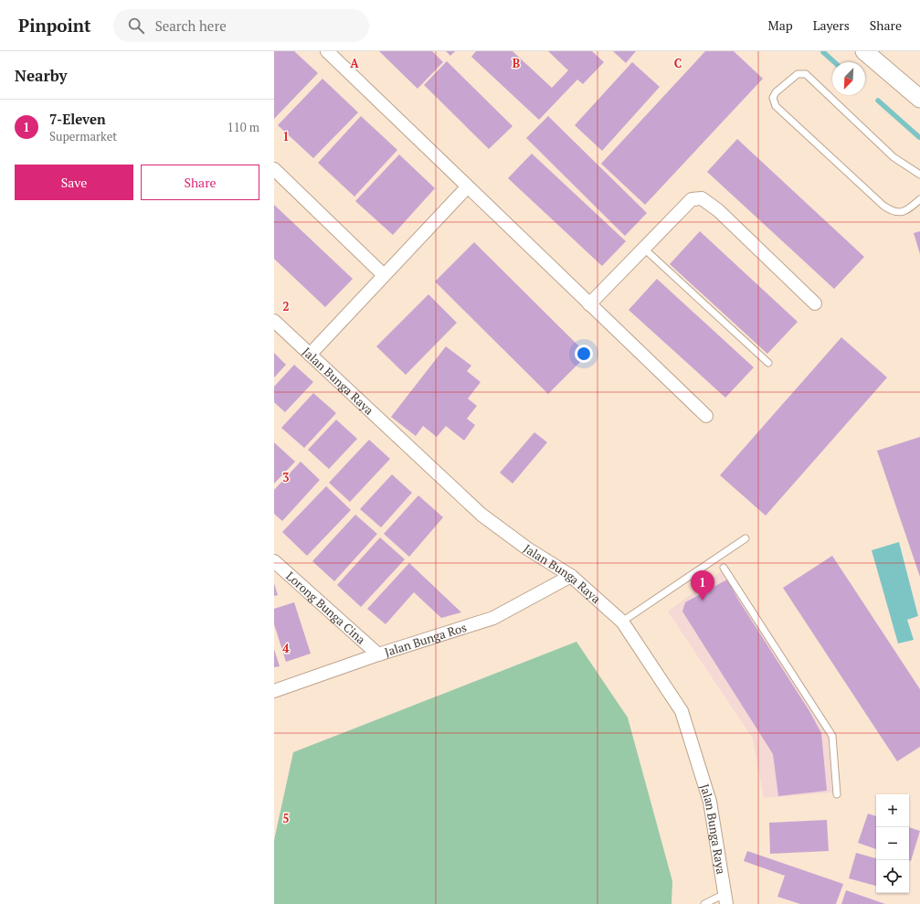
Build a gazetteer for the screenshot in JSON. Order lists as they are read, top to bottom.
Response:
{
  "streets": {
    "street": ["Jalan Bunga Raya", "Lorong Bunga Cina", "Jalan Bunga Ros"]
  },
  "crossings": [
    ["Jalan Bunga Raya", "Jalan Bunga Ros"],
    ["Lorong Bunga Cina", "Jalan Bunga Ros"]
  ],
  "north": "bottom left",
  "page": {
    "header": "Pinpoint",
    "search": "Search here",
    "nav": ["Map", "Layers", "Share"],
    "heading": "Nearby",
    "list": [
      {
        "mark": "1",
        "name": "7-Eleven",
        "note": "Supermarket",
        "value": "110 m"
      }
    ],
    "buttons": ["Save", "Share"],
    "pins": "1",
    "map_buttons": ["+", "−"]
  },
  "grid": {
    "columns": ["A", "B", "C"],
    "rows": [
      "1",
      "2",
      "3",
      "4",
      "5"
    ]
  }
}
